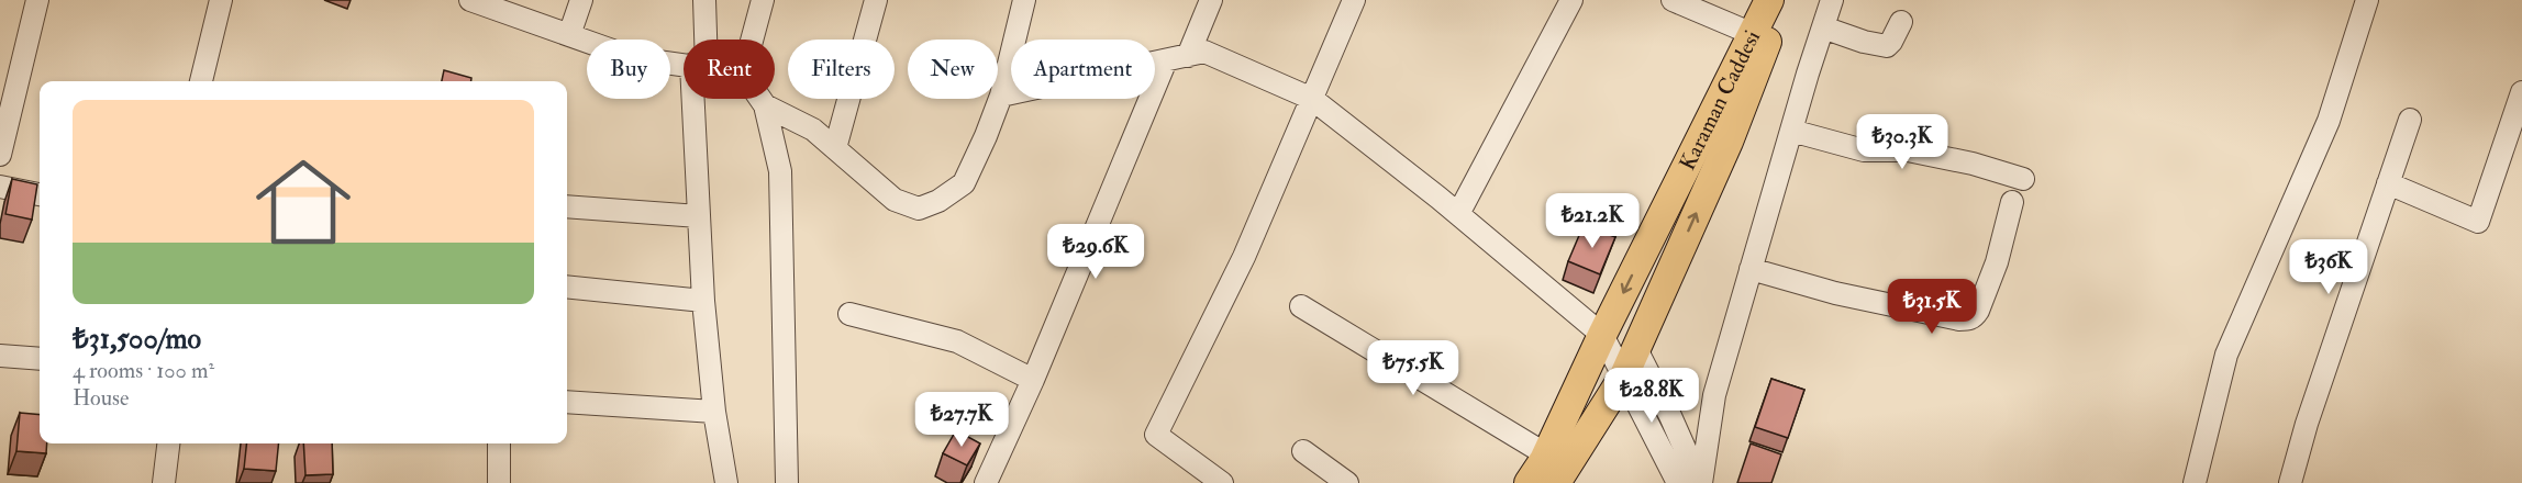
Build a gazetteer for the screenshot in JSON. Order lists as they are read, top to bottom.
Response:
{
  "streets": {
    "main road": ["Karaman Caddesi"]
  },
  "page": {
    "chip": [
      "Buy",
      "Rent",
      "Filters",
      "New",
      "Apartment"
    ],
    "list": [
      {
        "name": "₺31,500/mo",
        "note": "4 rooms · 100 m² · House"
      }
    ],
    "price": [
      "₺30.3K",
      "₺21.2K",
      "₺29.6K",
      "₺36K",
      "₺31.5K",
      "₺75.5K",
      "₺28.8K",
      "₺27.7K"
    ]
  }
}
